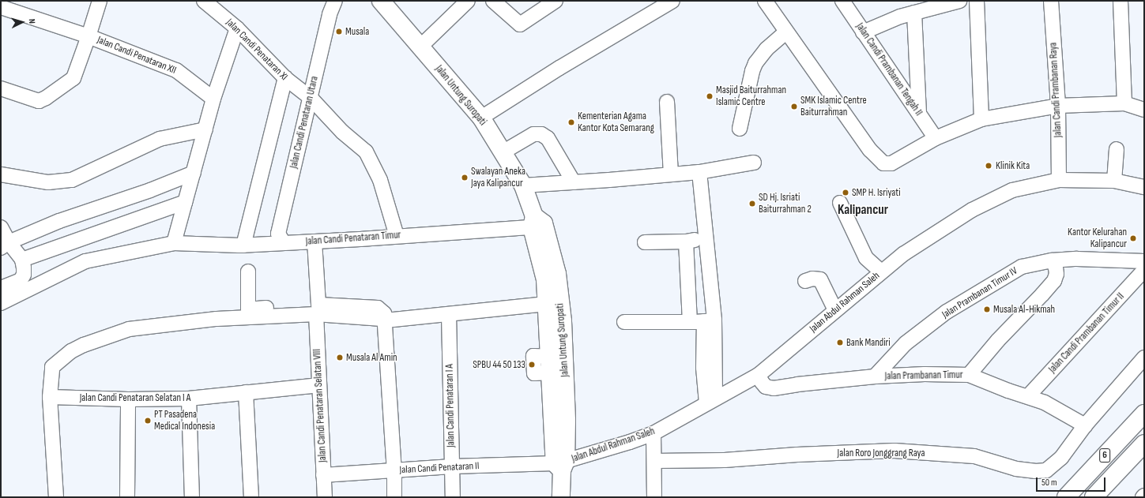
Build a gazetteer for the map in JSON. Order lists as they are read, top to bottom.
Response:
{
  "streets": {
    "main road": ["Jalan Untung Suropati", "6"],
    "street": [
      "Jalan Candi Penataran XI",
      "Jalan Candi Penataran XII",
      "Jalan Candi Prambanan Tengah II",
      "Jalan Candi Prambanan Raya",
      "Jalan Candi Penataran Utara",
      "Jalan Candi Penataran Timur",
      "Jalan Prambanan Timur IV",
      "Jalan Abdul Rahman Saleh",
      "Jalan Candi Prambanan Timur II",
      "Jalan Prambanan Timur",
      "Jalan Candi Penataran Selatan I A",
      "Jalan Candi Penataran Selatan VIII",
      "Jalan Candi Penataran I A",
      "Jalan Roro Jonggrang Raya",
      "Jalan Candi Penataran II"
    ]
  },
  "crossings": [
    ["Jalan Candi Penataran XI", "Jalan Candi Penataran Utara"],
    ["Jalan Candi Penataran XI", "Jalan Candi Penataran Timur"],
    ["Jalan Candi Prambanan Raya", "Jalan Abdul Rahman Saleh"],
    ["Jalan Untung Suropati", "Jalan Candi Penataran Timur"],
    ["Jalan Untung Suropati", "Jalan Abdul Rahman Saleh"],
    ["Jalan Untung Suropati", "Jalan Candi Penataran II"],
    ["Jalan Candi Penataran Utara", "Jalan Candi Penataran Timur"],
    ["Jalan Candi Penataran Timur", "Jalan Candi Penataran Selatan VIII"],
    ["Jalan Prambanan Timur IV", "Jalan Prambanan Timur"],
    ["Jalan Abdul Rahman Saleh", "Jalan Prambanan Timur"],
    ["Jalan Abdul Rahman Saleh", "Jalan Candi Penataran II"],
    ["Jalan Candi Prambanan Timur II", "Jalan Prambanan Timur"],
    ["Jalan Prambanan Timur", "Jalan Roro Jonggrang Raya"],
    ["Jalan Candi Penataran Selatan I A", "Jalan Candi Penataran Selatan VIII"],
    ["Jalan Candi Penataran Selatan VIII", "Jalan Candi Penataran II"],
    ["Jalan Candi Penataran I A", "Jalan Candi Penataran II"]
  ],
  "districts": ["Kalipancur"],
  "places": [
    "Musala",
    "Masjid Baiturrahman Islamic Centre",
    "SMK Islamic Centre Baiturrahman",
    "Kementerian Agama Kantor Kota Semarang",
    "Klinik Kita",
    "Swalayan Aneka Jaya Kalipancur",
    "SMP H. Isriyati",
    "SD Hj. Isriati Baiturrahman 2",
    "Kantor Kelurahan Kalipancur",
    "Musala Al-Hikmah",
    "Bank Mandiri",
    "Musala Al Amin",
    "SPBU 44 50 133",
    "PT Pasadena Medical Indonesia"
  ],
  "scale_bar": "50 m",
  "north": "right"
}
